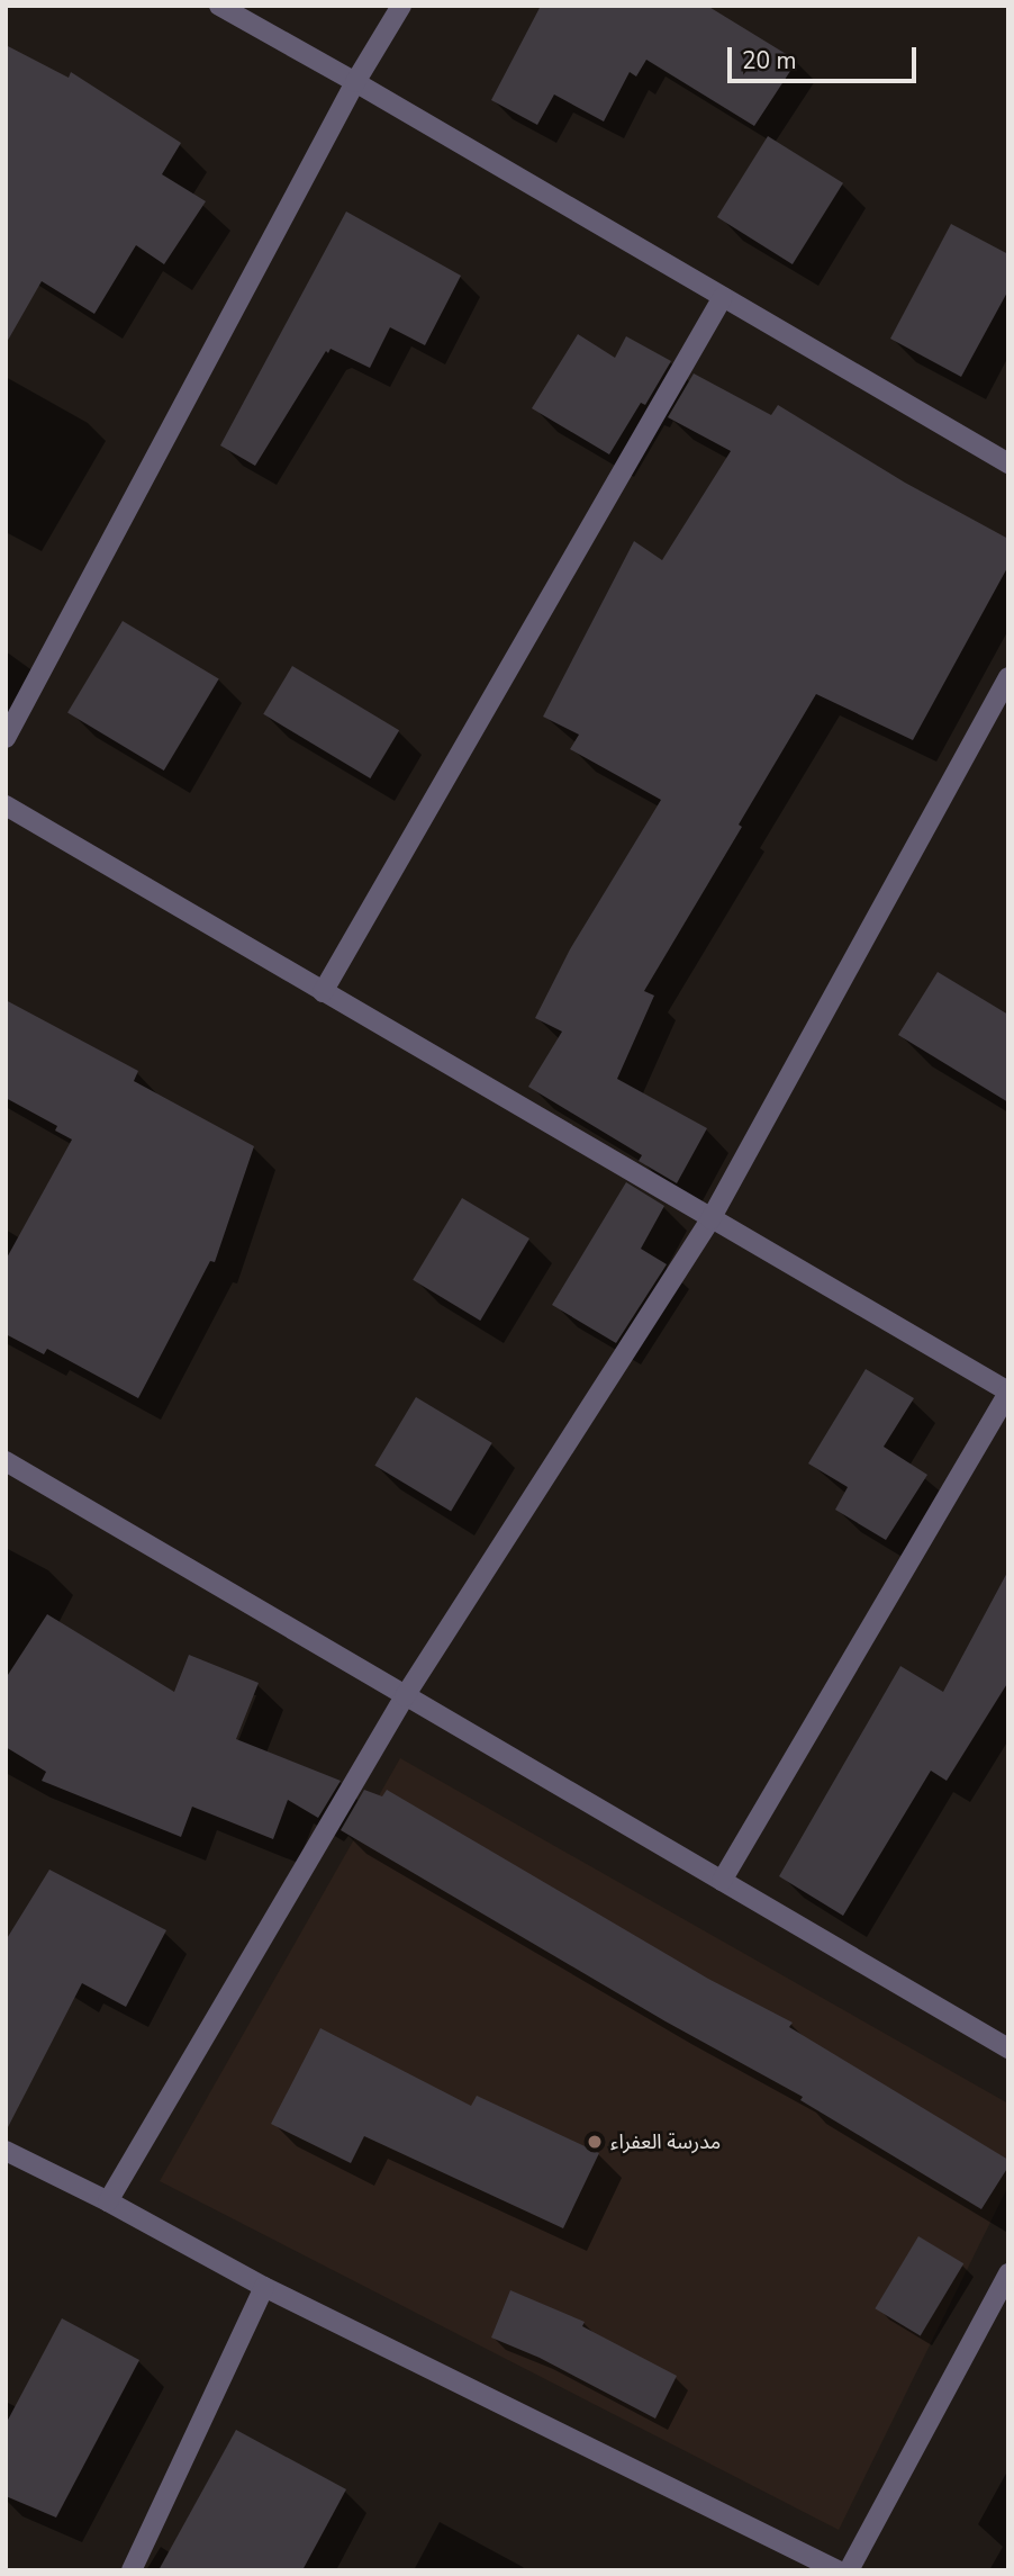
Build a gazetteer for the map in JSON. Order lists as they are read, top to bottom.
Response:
{
  "places": ["مدرسة العفراء"],
  "scale_bar": "20 m"
}
